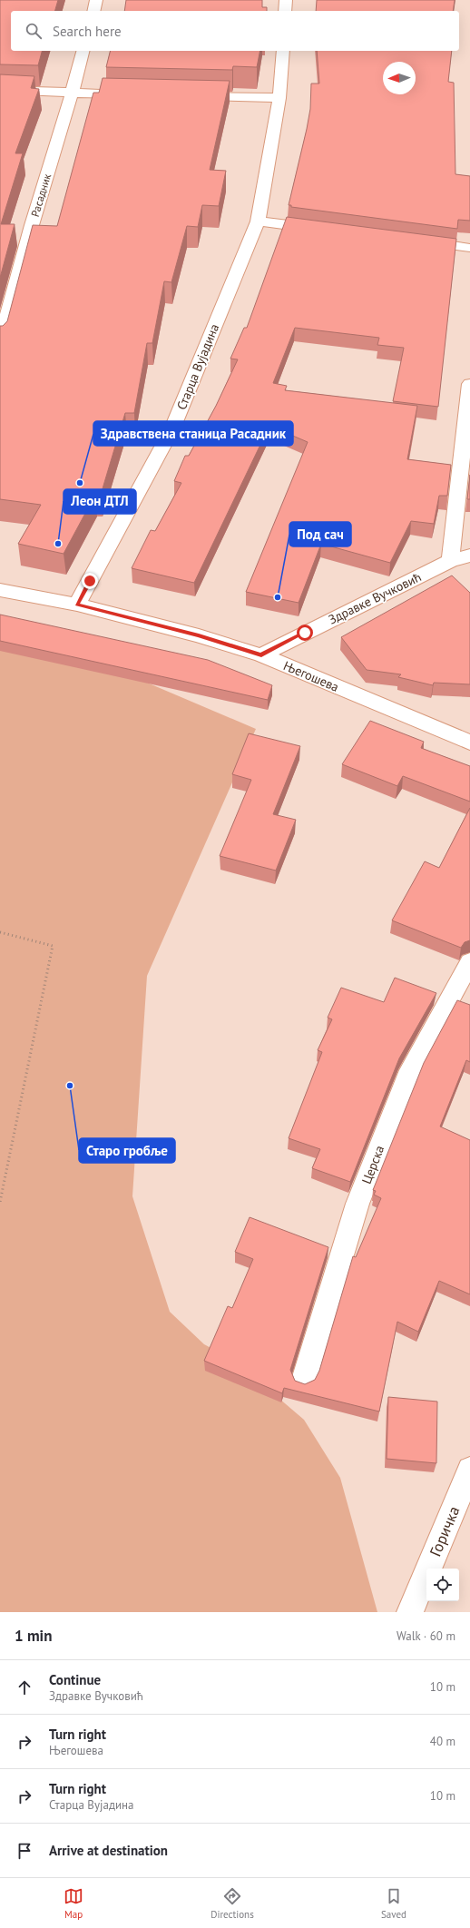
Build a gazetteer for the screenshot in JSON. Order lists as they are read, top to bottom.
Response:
{
  "streets": {
    "street": [
      "Расадник",
      "Старца Вујадина",
      "Здравке Вучковић",
      "Његошева",
      "Церска",
      "Горичка"
    ]
  },
  "crossings": [
    ["Старца Вујадина", "Његошева"],
    ["Здравке Вучковић", "Његошева"]
  ],
  "places": [
    "Здравствена станица Расадник",
    "Леон ДТЛ",
    "Под сач",
    "Старо гробље"
  ],
  "north": "left",
  "page": {
    "search": "Search here",
    "heading": ["1 min", "Walk · 60 m"],
    "list": [
      ["Continue", "Здравке Вучковић", "10 m"],
      ["Turn right", "Његошева", "40 m"],
      ["Turn right", "Старца Вујадина", "10 m"],
      "Arrive at destination"
    ],
    "nav": ["Map", "Directions", "Saved"]
  }
}
